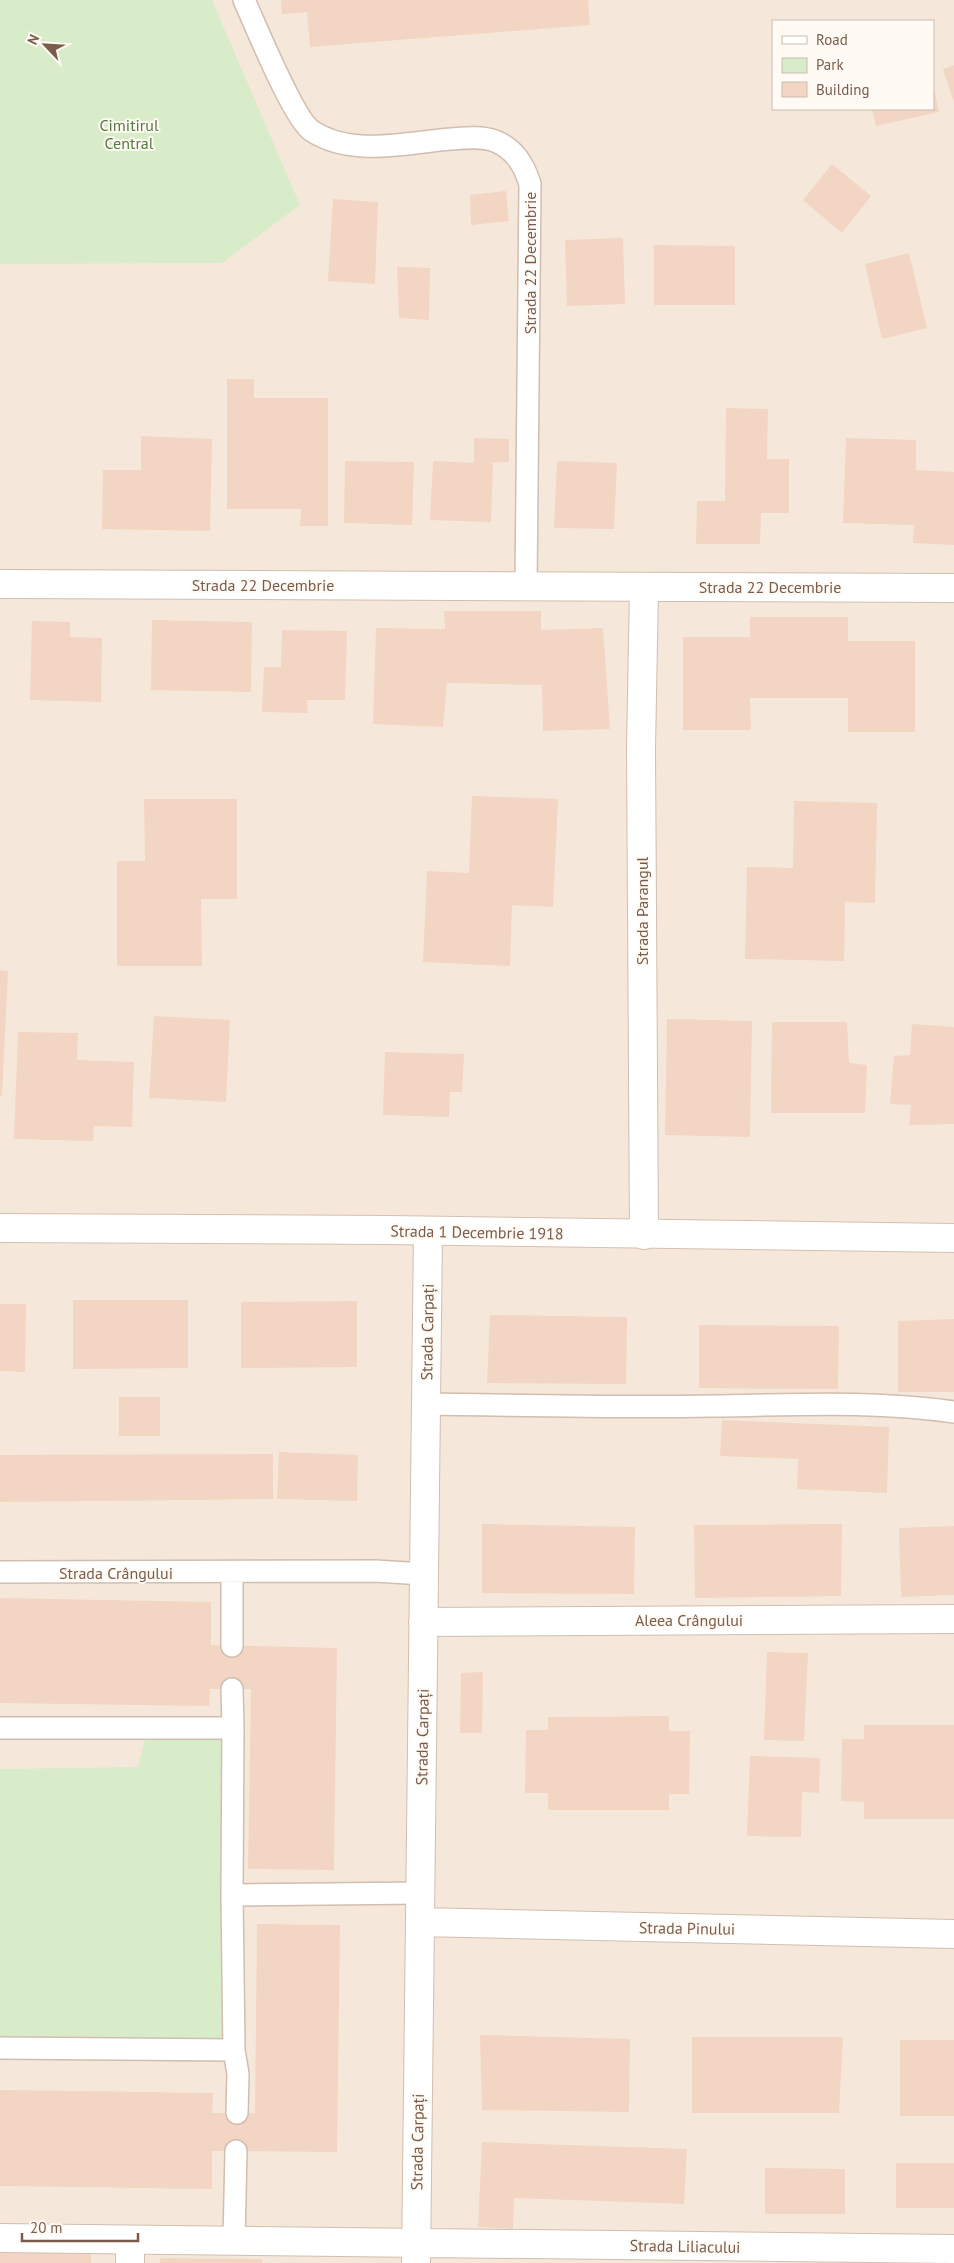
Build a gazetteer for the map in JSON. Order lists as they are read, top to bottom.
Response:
{
  "streets": {
    "street": [
      "Strada 22 Decembrie",
      "Strada Parangul",
      "Strada 1 Decembrie 1918",
      "Strada Carpați",
      "Aleea Crângului",
      "Strada Pinului",
      "Strada Liliacului"
    ],
    "lane": ["Strada Crângului"]
  },
  "crossings": [
    ["Strada 22 Decembrie", "Strada Parangul"],
    ["Strada Parangul", "Strada 1 Decembrie 1918"],
    ["Strada 1 Decembrie 1918", "Strada Carpați"],
    ["Strada Carpați", "Strada Crângului"],
    ["Strada Carpați", "Aleea Crângului"],
    ["Strada Carpați", "Strada Pinului"],
    ["Strada Carpați", "Strada Liliacului"]
  ],
  "parks": ["Cimitirul Central"],
  "legend": ["Road", "Park", "Building"],
  "scale_bar": "20 m",
  "north": "top left"
}
